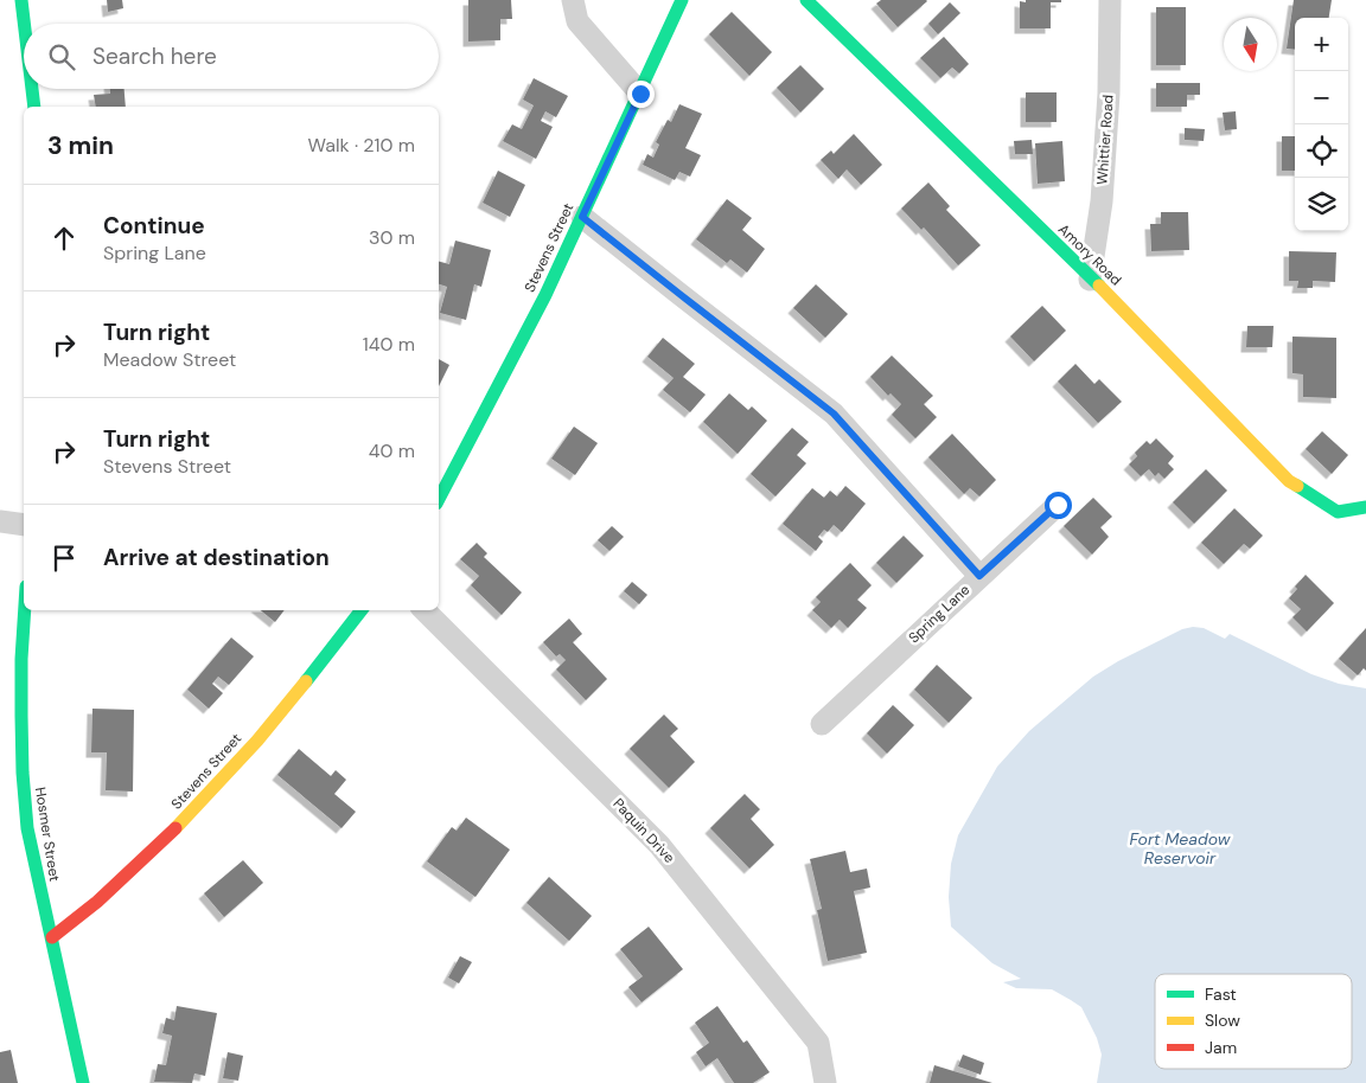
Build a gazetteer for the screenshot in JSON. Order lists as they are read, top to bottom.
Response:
{
  "streets": {
    "street": [
      "Whittier Road",
      "Stevens Street",
      "Amory Road",
      "Spring Lane",
      "Paquin Drive",
      "Hosmer Street"
    ]
  },
  "crossings": [
    ["Whittier Road", "Amory Road"],
    ["Stevens Street", "Hosmer Street"]
  ],
  "water": ["Fort Meadow Reservoir"],
  "legend": ["Fast", "Slow", "Jam"],
  "north": "bottom",
  "page": {
    "map_buttons": ["+", "−"],
    "search": "Search here",
    "heading": ["3 min", "Walk · 210 m"],
    "list": [
      ["Continue", "Spring Lane", "30 m"],
      ["Turn right", "Meadow Street", "140 m"],
      ["Turn right", "Stevens Street", "40 m"],
      "Arrive at destination"
    ]
  }
}
